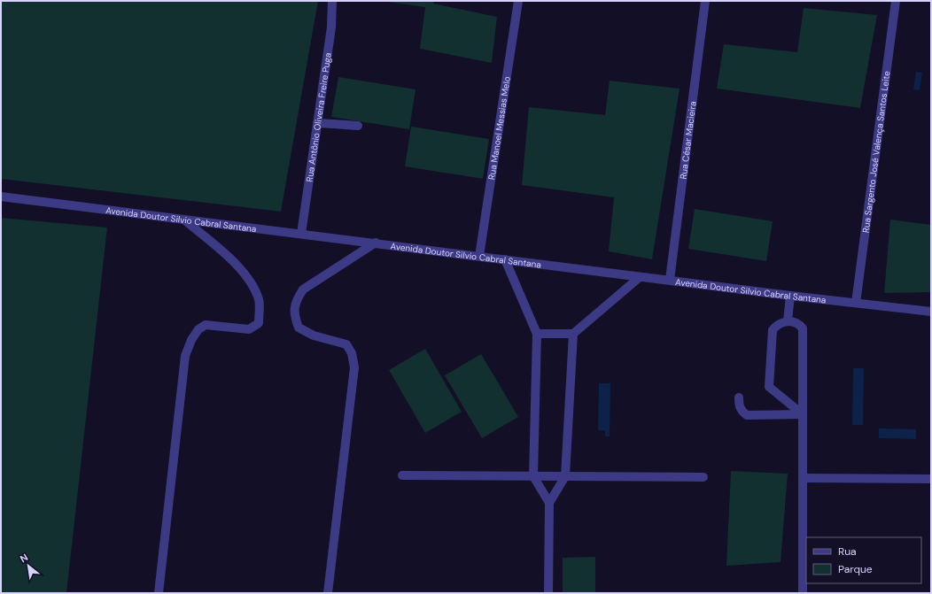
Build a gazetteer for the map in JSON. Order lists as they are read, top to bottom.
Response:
{
  "streets": {
    "street": [
      "Rua Antônio Oliveira Freire Puga",
      "Rua Manoel Messias Melo",
      "Rua César Macieira",
      "Rua Sargento José Valença Santos Leite",
      "Avenida Doutor Silvio Cabral Santana"
    ]
  },
  "crossings": [
    ["Rua Antônio Oliveira Freire Puga", "Avenida Doutor Silvio Cabral Santana"],
    ["Rua Manoel Messias Melo", "Avenida Doutor Silvio Cabral Santana"],
    ["Rua César Macieira", "Avenida Doutor Silvio Cabral Santana"],
    ["Rua Sargento José Valença Santos Leite", "Avenida Doutor Silvio Cabral Santana"]
  ],
  "legend": ["Rua", "Parque"],
  "north": "top left"
}
